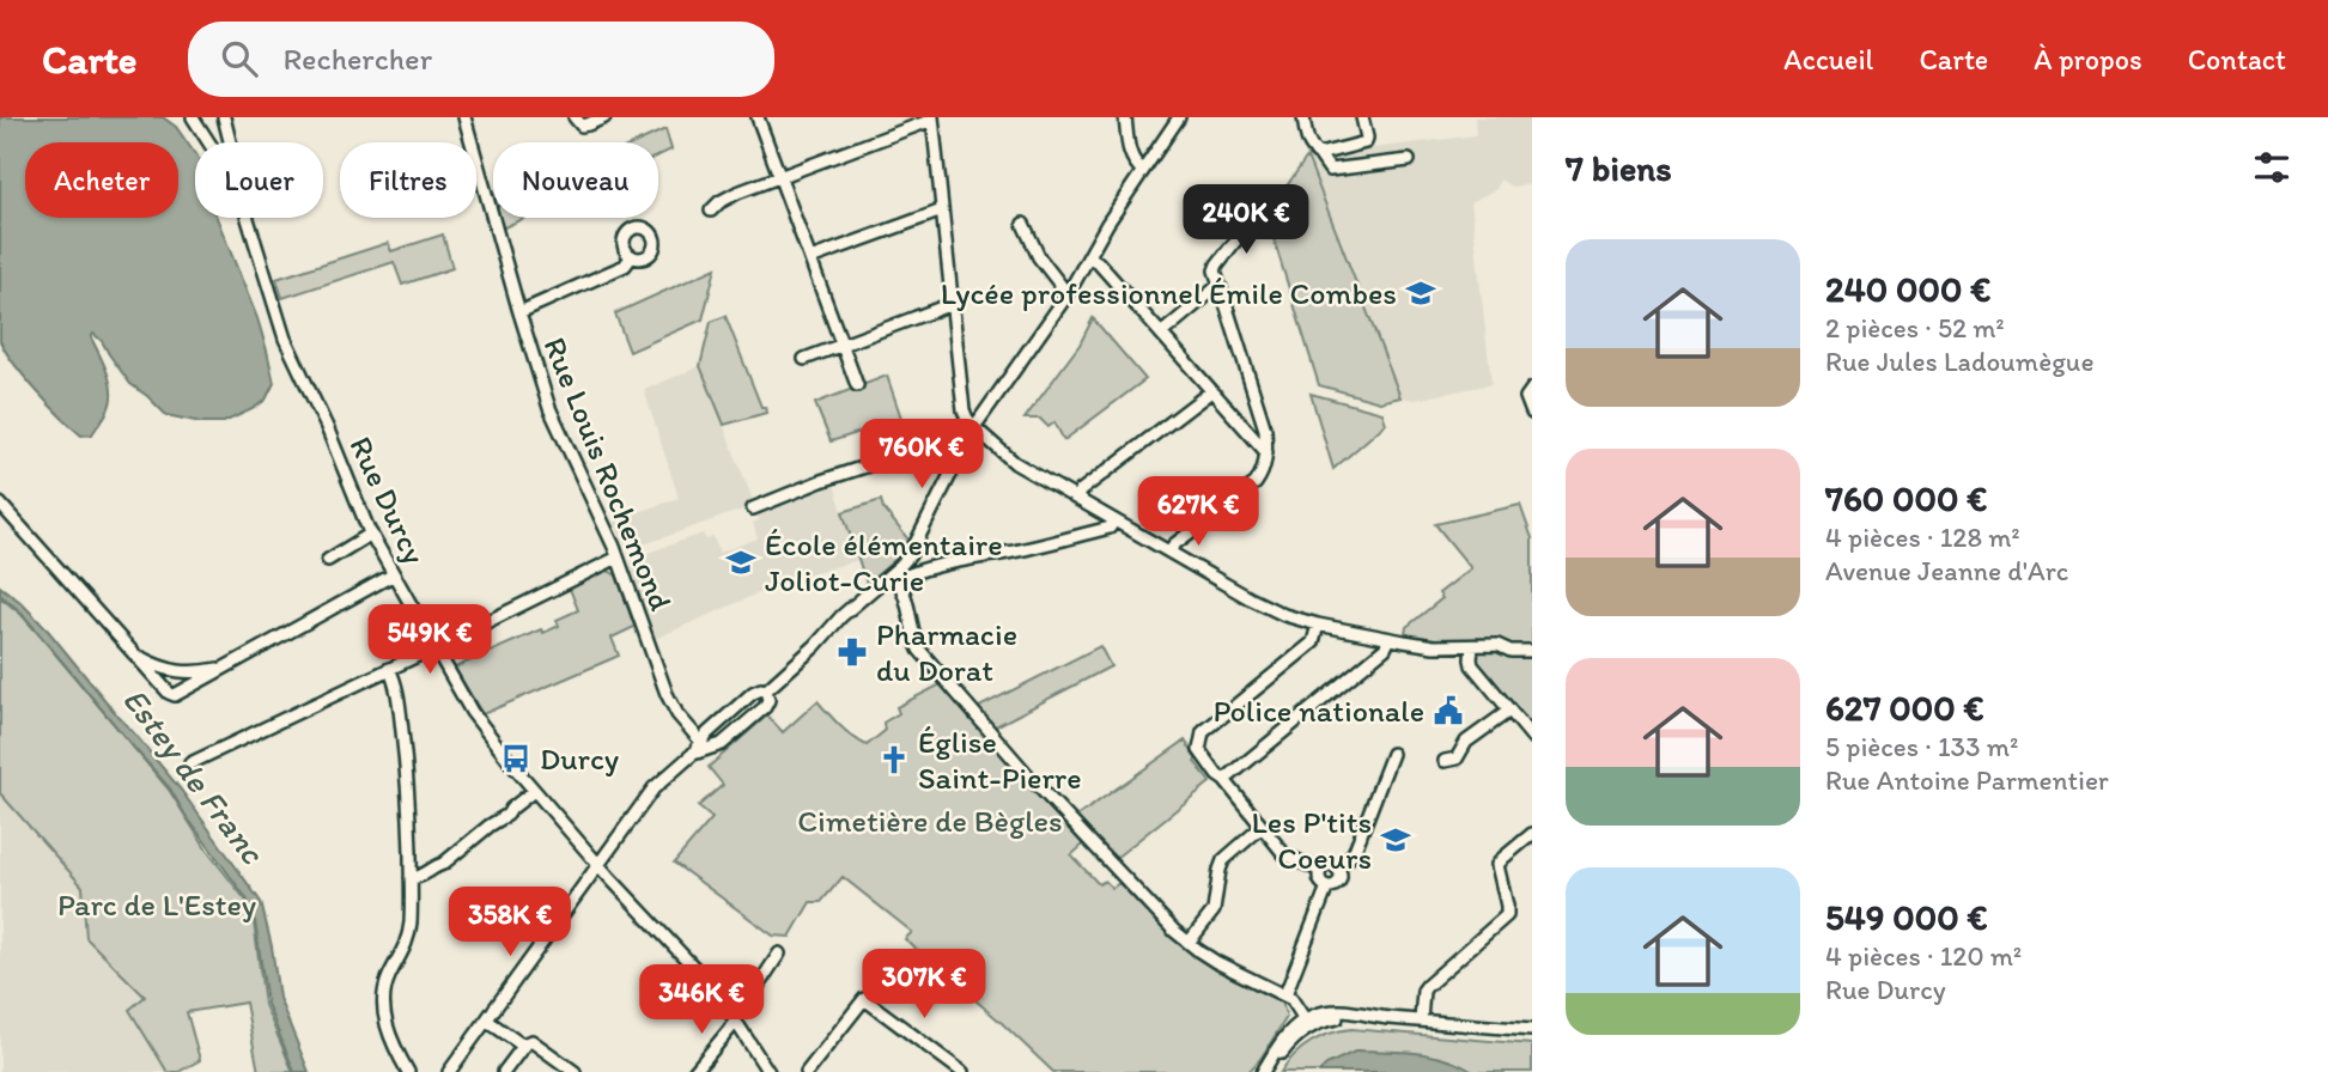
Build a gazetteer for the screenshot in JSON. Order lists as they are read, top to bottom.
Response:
{
  "streets": {
    "street": ["Rue Louis Rochemond", "Rue Durcy"]
  },
  "water": ["Estey de Franc"],
  "parks": ["Cimetière de Bègles", "Parc de L'Estey"],
  "places": {
    "school or university": ["Lycée professionnel Émile Combes", "École élémentaire Joliot-Curie", "Les P'tits Coeurs"],
    "pharmacy": ["Pharmacie du Dorat"],
    "public building": ["Police nationale"],
    "bus stop": ["Durcy"],
    "church": ["Église Saint-Pierre"]
  },
  "page": {
    "header": "Carte",
    "search": "Rechercher",
    "nav": [
      "Accueil",
      "Carte",
      "À propos",
      "Contact"
    ],
    "heading": "7 biens",
    "chip": [
      "Acheter",
      "Louer",
      "Filtres",
      "Nouveau"
    ],
    "price": [
      "240K €",
      "760K €",
      "627K €",
      "549K €",
      "358K €",
      "307K €",
      "346K €"
    ],
    "list": [
      {
        "name": "240 000 €",
        "note": "2 pièces · 52 m² · Rue Jules Ladoumègue"
      },
      {
        "name": "760 000 €",
        "note": "4 pièces · 128 m² · Avenue Jeanne d'Arc"
      },
      {
        "name": "627 000 €",
        "note": "5 pièces · 133 m² · Rue Antoine Parmentier"
      },
      {
        "name": "549 000 €",
        "note": "4 pièces · 120 m² · Rue Durcy"
      }
    ]
  }
}
